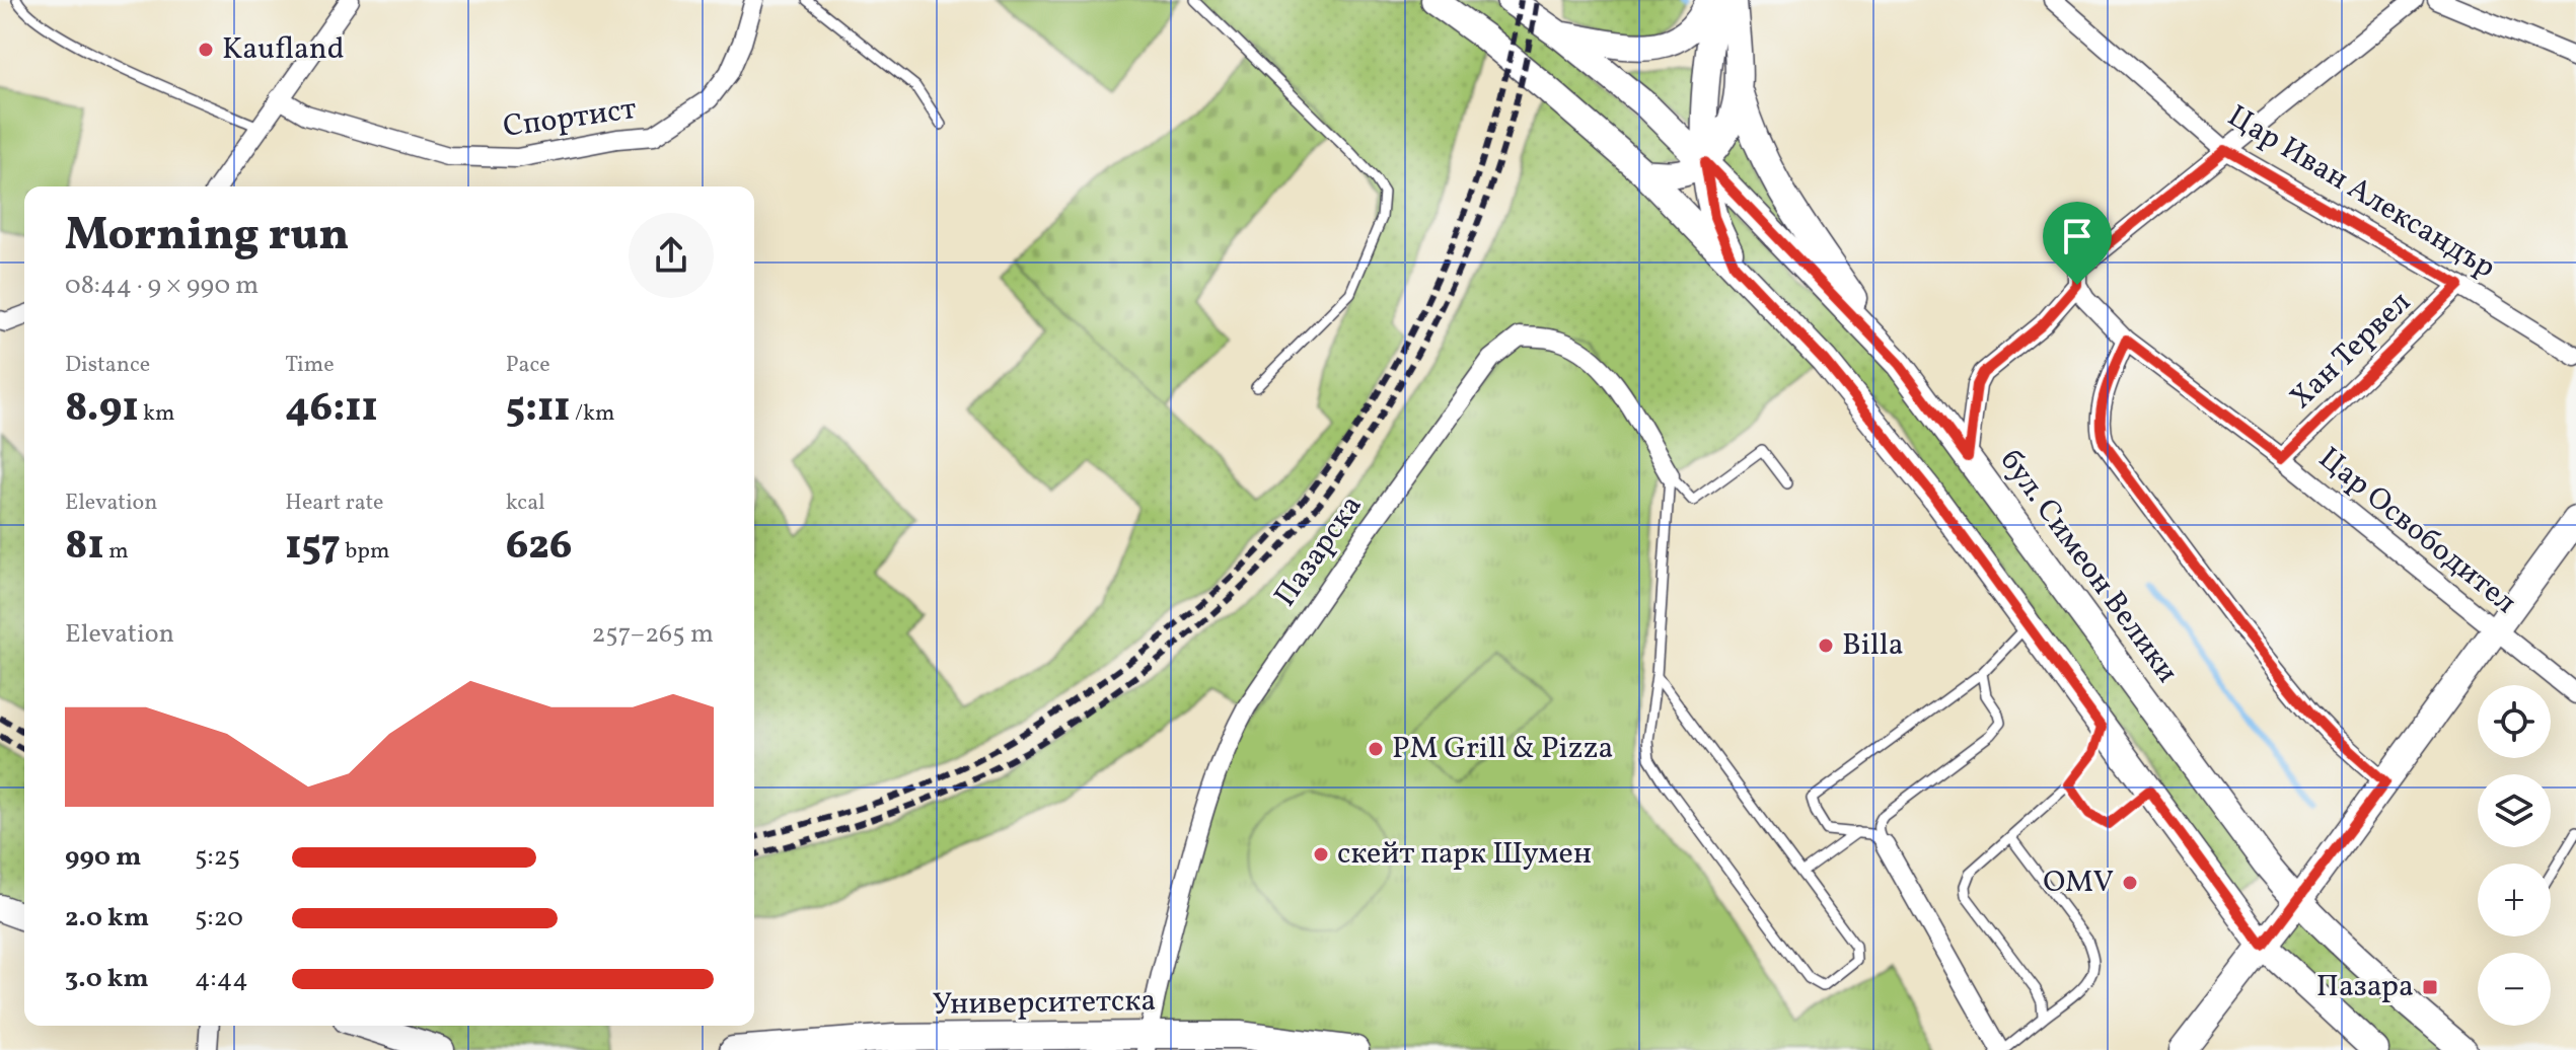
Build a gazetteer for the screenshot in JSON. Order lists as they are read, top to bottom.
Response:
{
  "streets": {
    "main road": ["бул. Симеон Велики", "Университетска"],
    "street": [
      "Спортист",
      "Цар Иван Александър",
      "Хан Тервел",
      "Цар Освободител",
      "Пазарска"
    ]
  },
  "crossings": [
    ["Цар Иван Александър", "Хан Тервел"],
    ["Хан Тервел", "Цар Освободител"],
    ["Пазарска", "Университетска"]
  ],
  "places": {
    "other": [
      "Kaufland",
      "Billa",
      "PM Grill & Pizza",
      "скейт парк Шумен",
      "OMV"
    ],
    "transit": ["Пазара"]
  },
  "page": {
    "heading": ["Morning run", "08:44 · 9 × 990 m"],
    "stats": [
      ["Distance", "8.91 km"],
      ["Time", "46:11"],
      ["Pace", "5:11 /km"],
      ["Elevation", "81 m"],
      ["Heart rate", "157 bpm"],
      ["kcal", "626"]
    ],
    "chart": ["Elevation", "257–265 m"],
    "map_buttons": ["+", "−"],
    "list": [
      {
        "name": "990 m",
        "note": "5:25"
      },
      {
        "name": "2.0 km",
        "note": "5:20"
      },
      {
        "name": "3.0 km",
        "note": "4:44"
      }
    ]
  }
}
